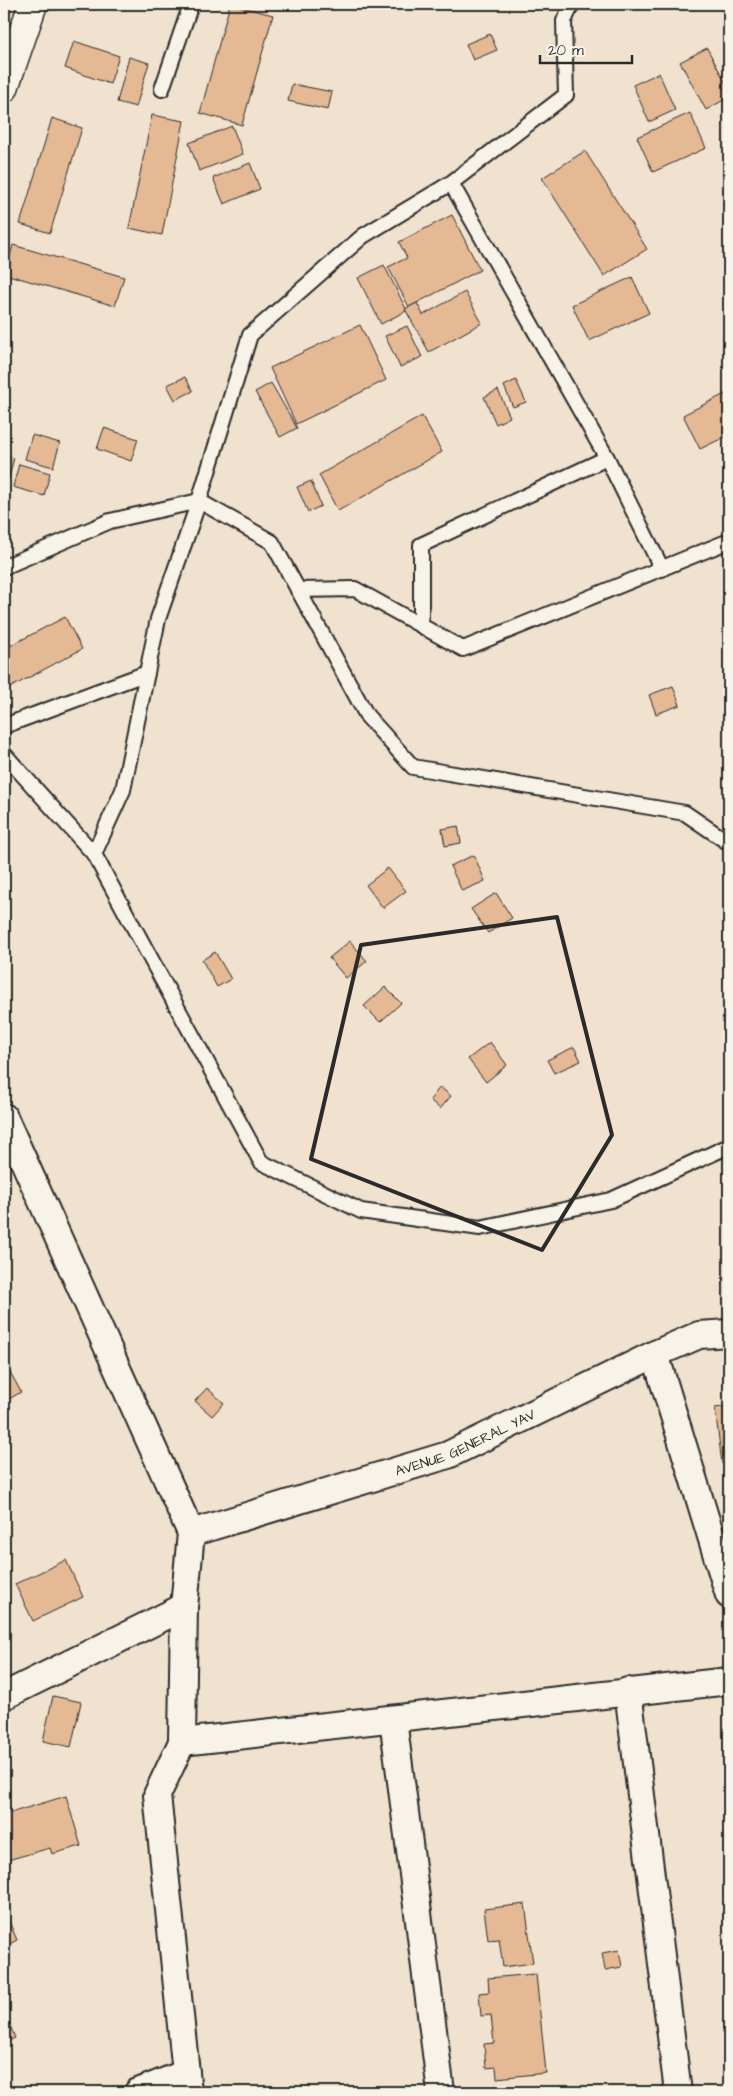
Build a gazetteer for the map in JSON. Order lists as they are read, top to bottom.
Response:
{
  "streets": {
    "street": ["AVENUE GENERAL YAV"]
  },
  "scale_bar": "20 m"
}
